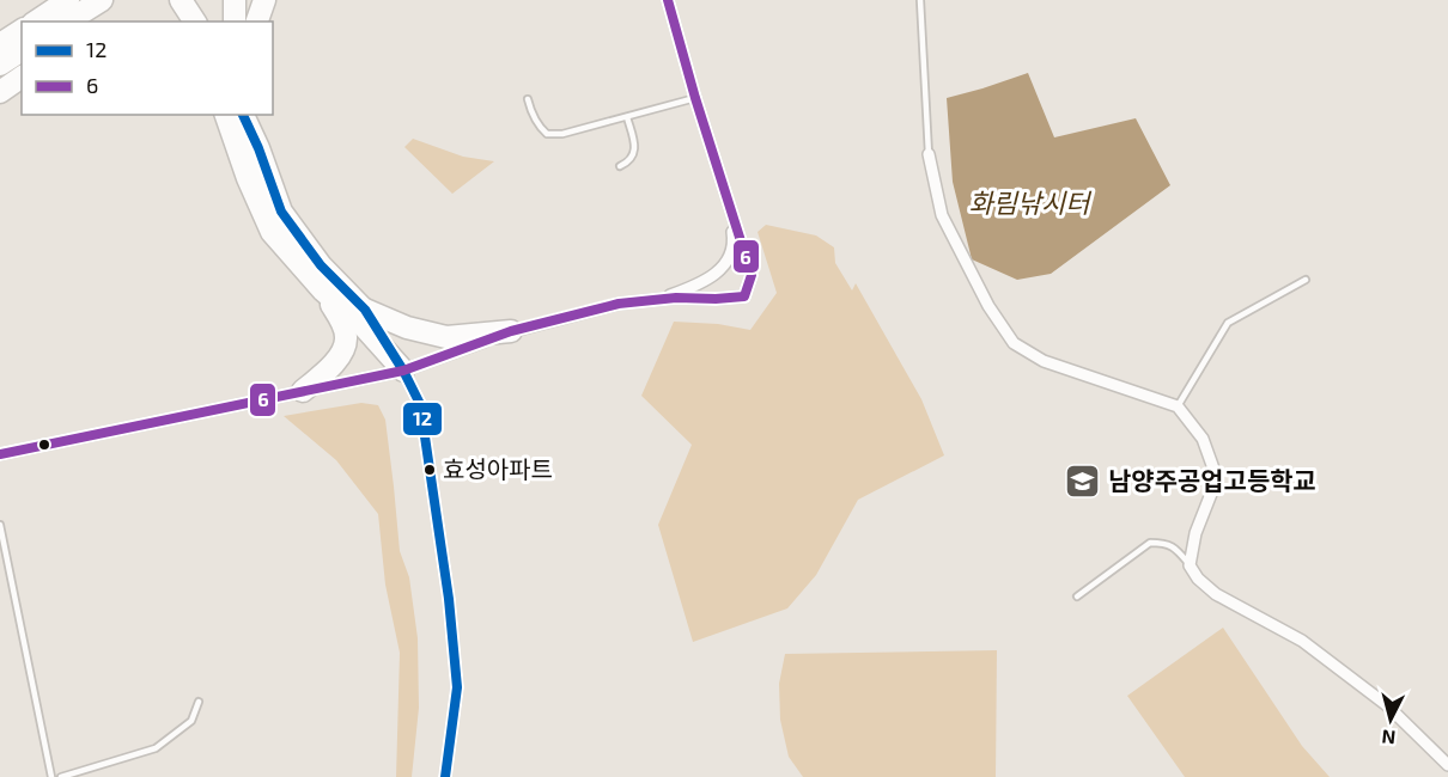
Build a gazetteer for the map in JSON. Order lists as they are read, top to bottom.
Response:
{
  "water": ["화림낚시터"],
  "places": {
    "other": ["효성아파트"],
    "school or university": ["남양주공업고등학교"]
  },
  "lines": ["transit line 6", "transit line 12"],
  "legend": ["12", "6"],
  "north": "bottom"
}
